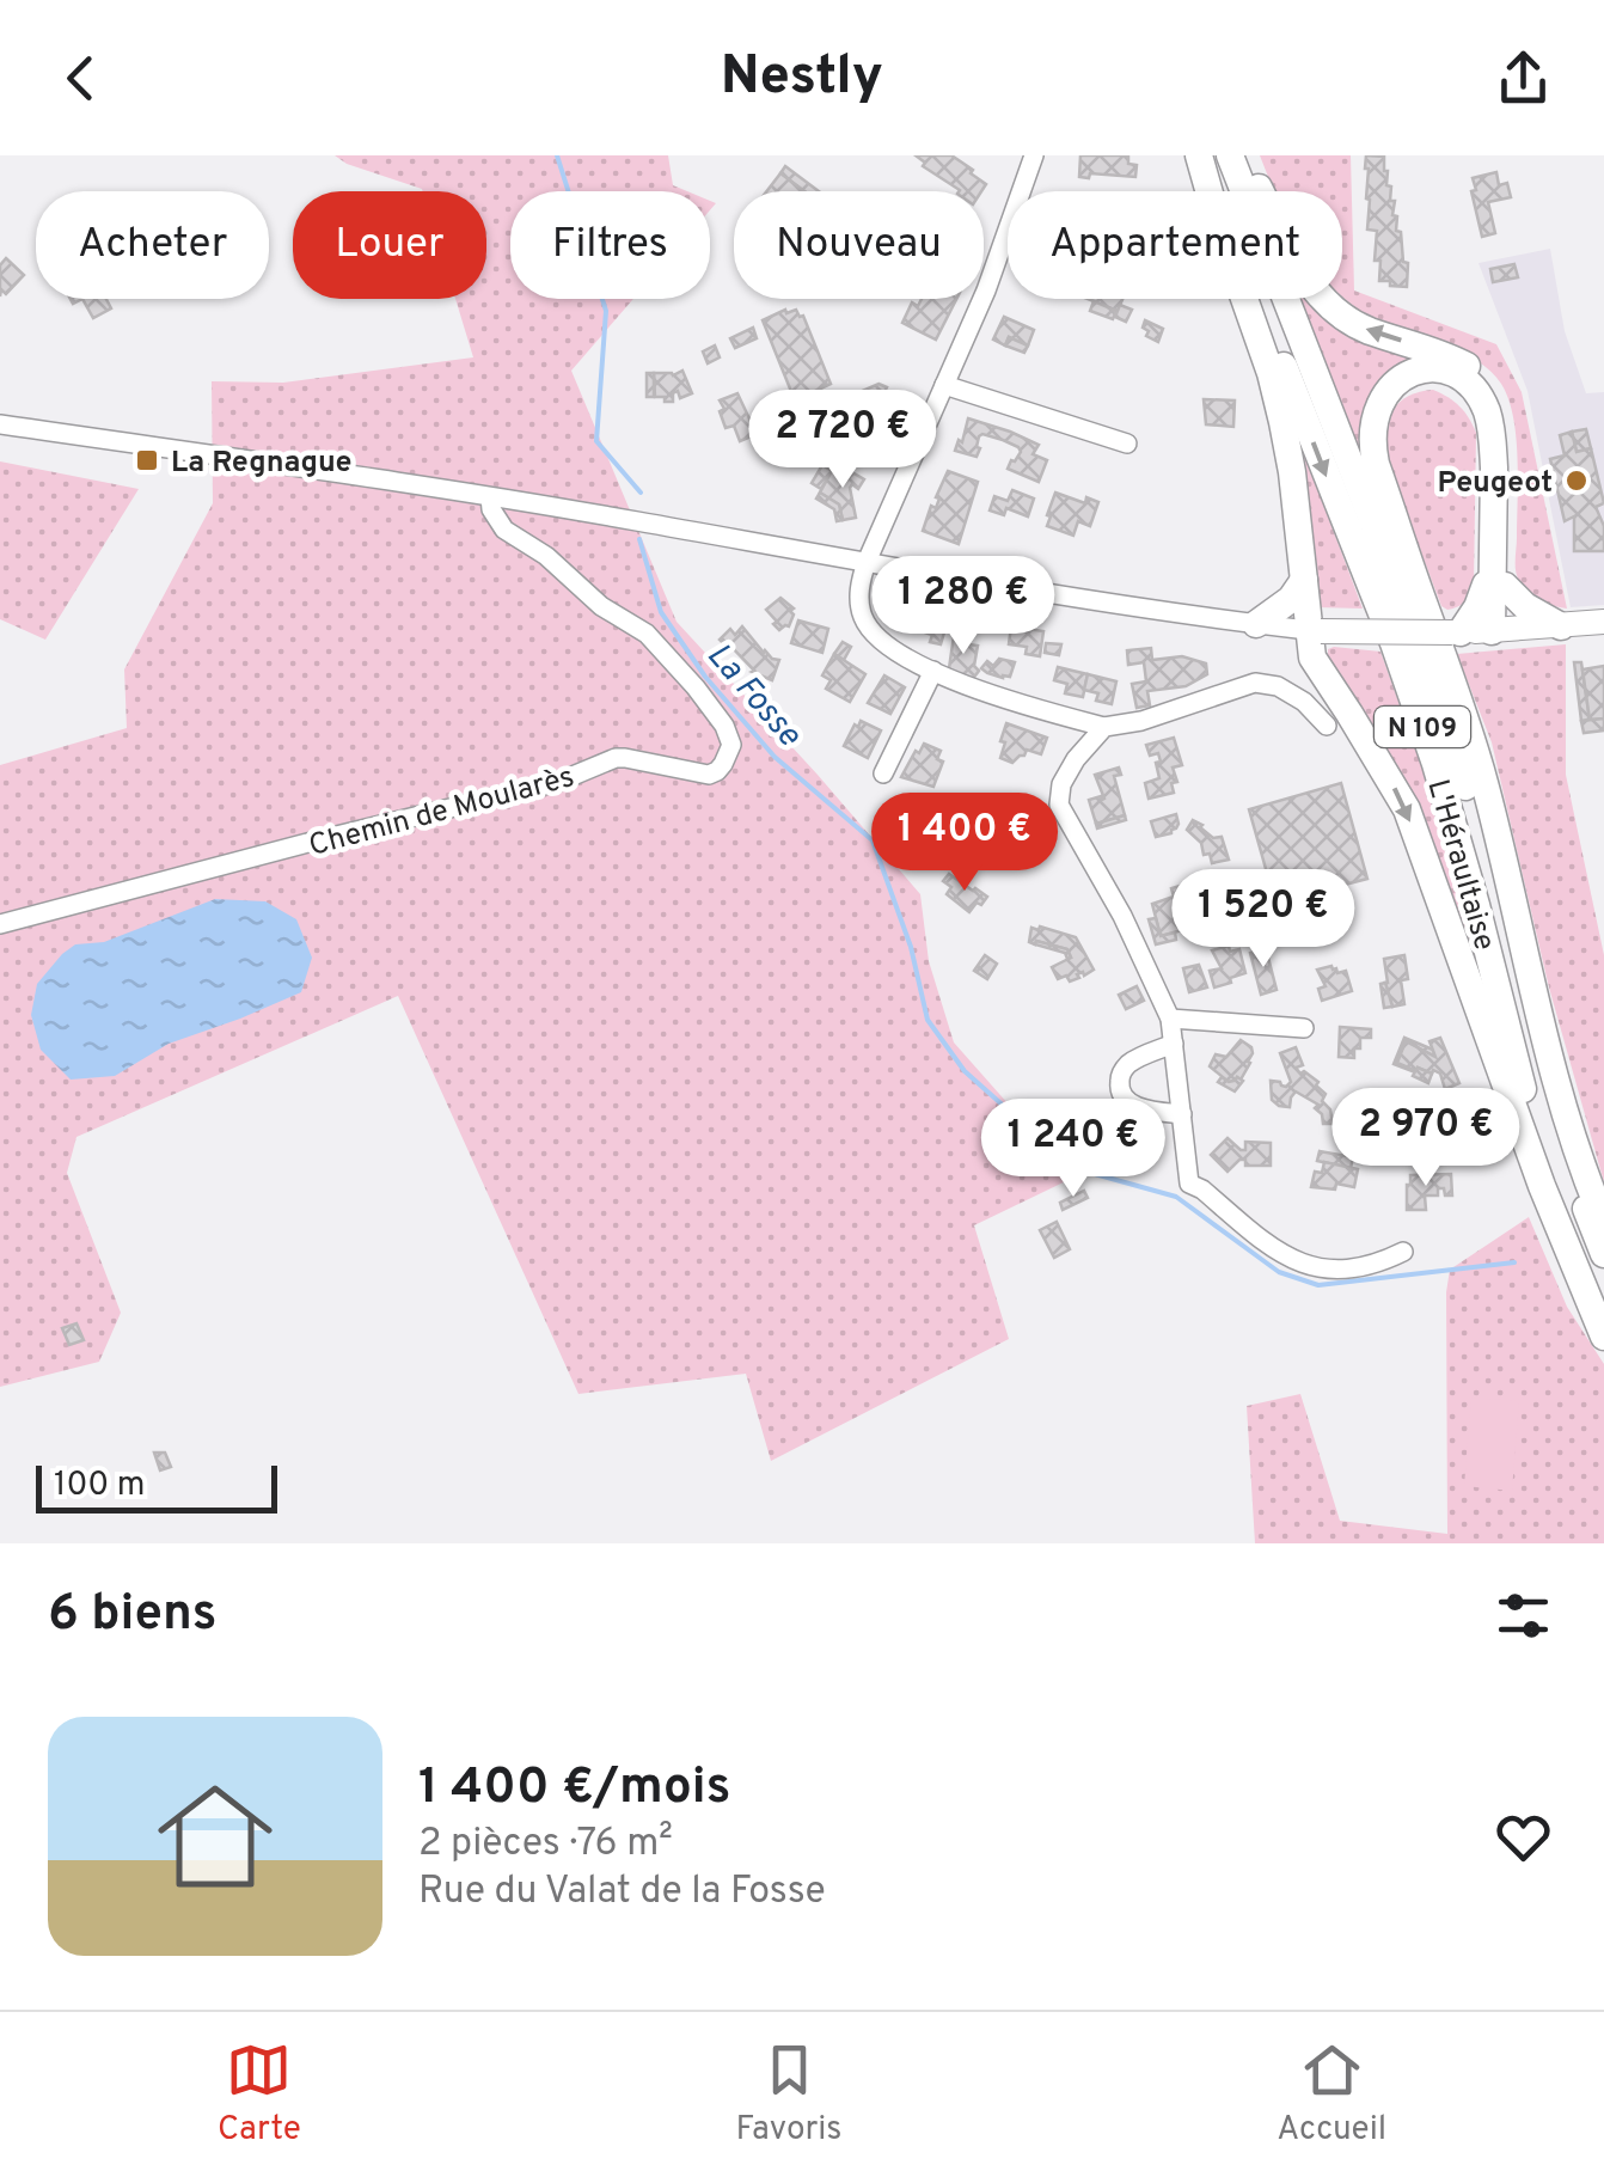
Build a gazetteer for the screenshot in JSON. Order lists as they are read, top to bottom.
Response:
{
  "streets": {
    "highway": ["N 109", "L'Héraultaise"],
    "street": ["Chemin de Moularès"]
  },
  "water": ["La Fosse"],
  "places": {
    "transit": ["La Regnague"],
    "other": ["Peugeot"]
  },
  "scale_bar": "100 m",
  "page": {
    "header": "Nestly",
    "chip": [
      "Acheter",
      "Louer",
      "Filtres",
      "Nouveau",
      "Appartement"
    ],
    "price": [
      "2 720 €",
      "1 280 €",
      "1 400 €",
      "1 520 €",
      "2 970 €",
      "1 240 €"
    ],
    "scale": "100 m",
    "heading": "6 biens",
    "list": [
      {
        "name": "1 400 €/mois",
        "note": "2 pièces · 76 m² · Rue du Valat de la Fosse"
      }
    ],
    "tabs": ["Carte", "Favoris", "Accueil"]
  }
}
